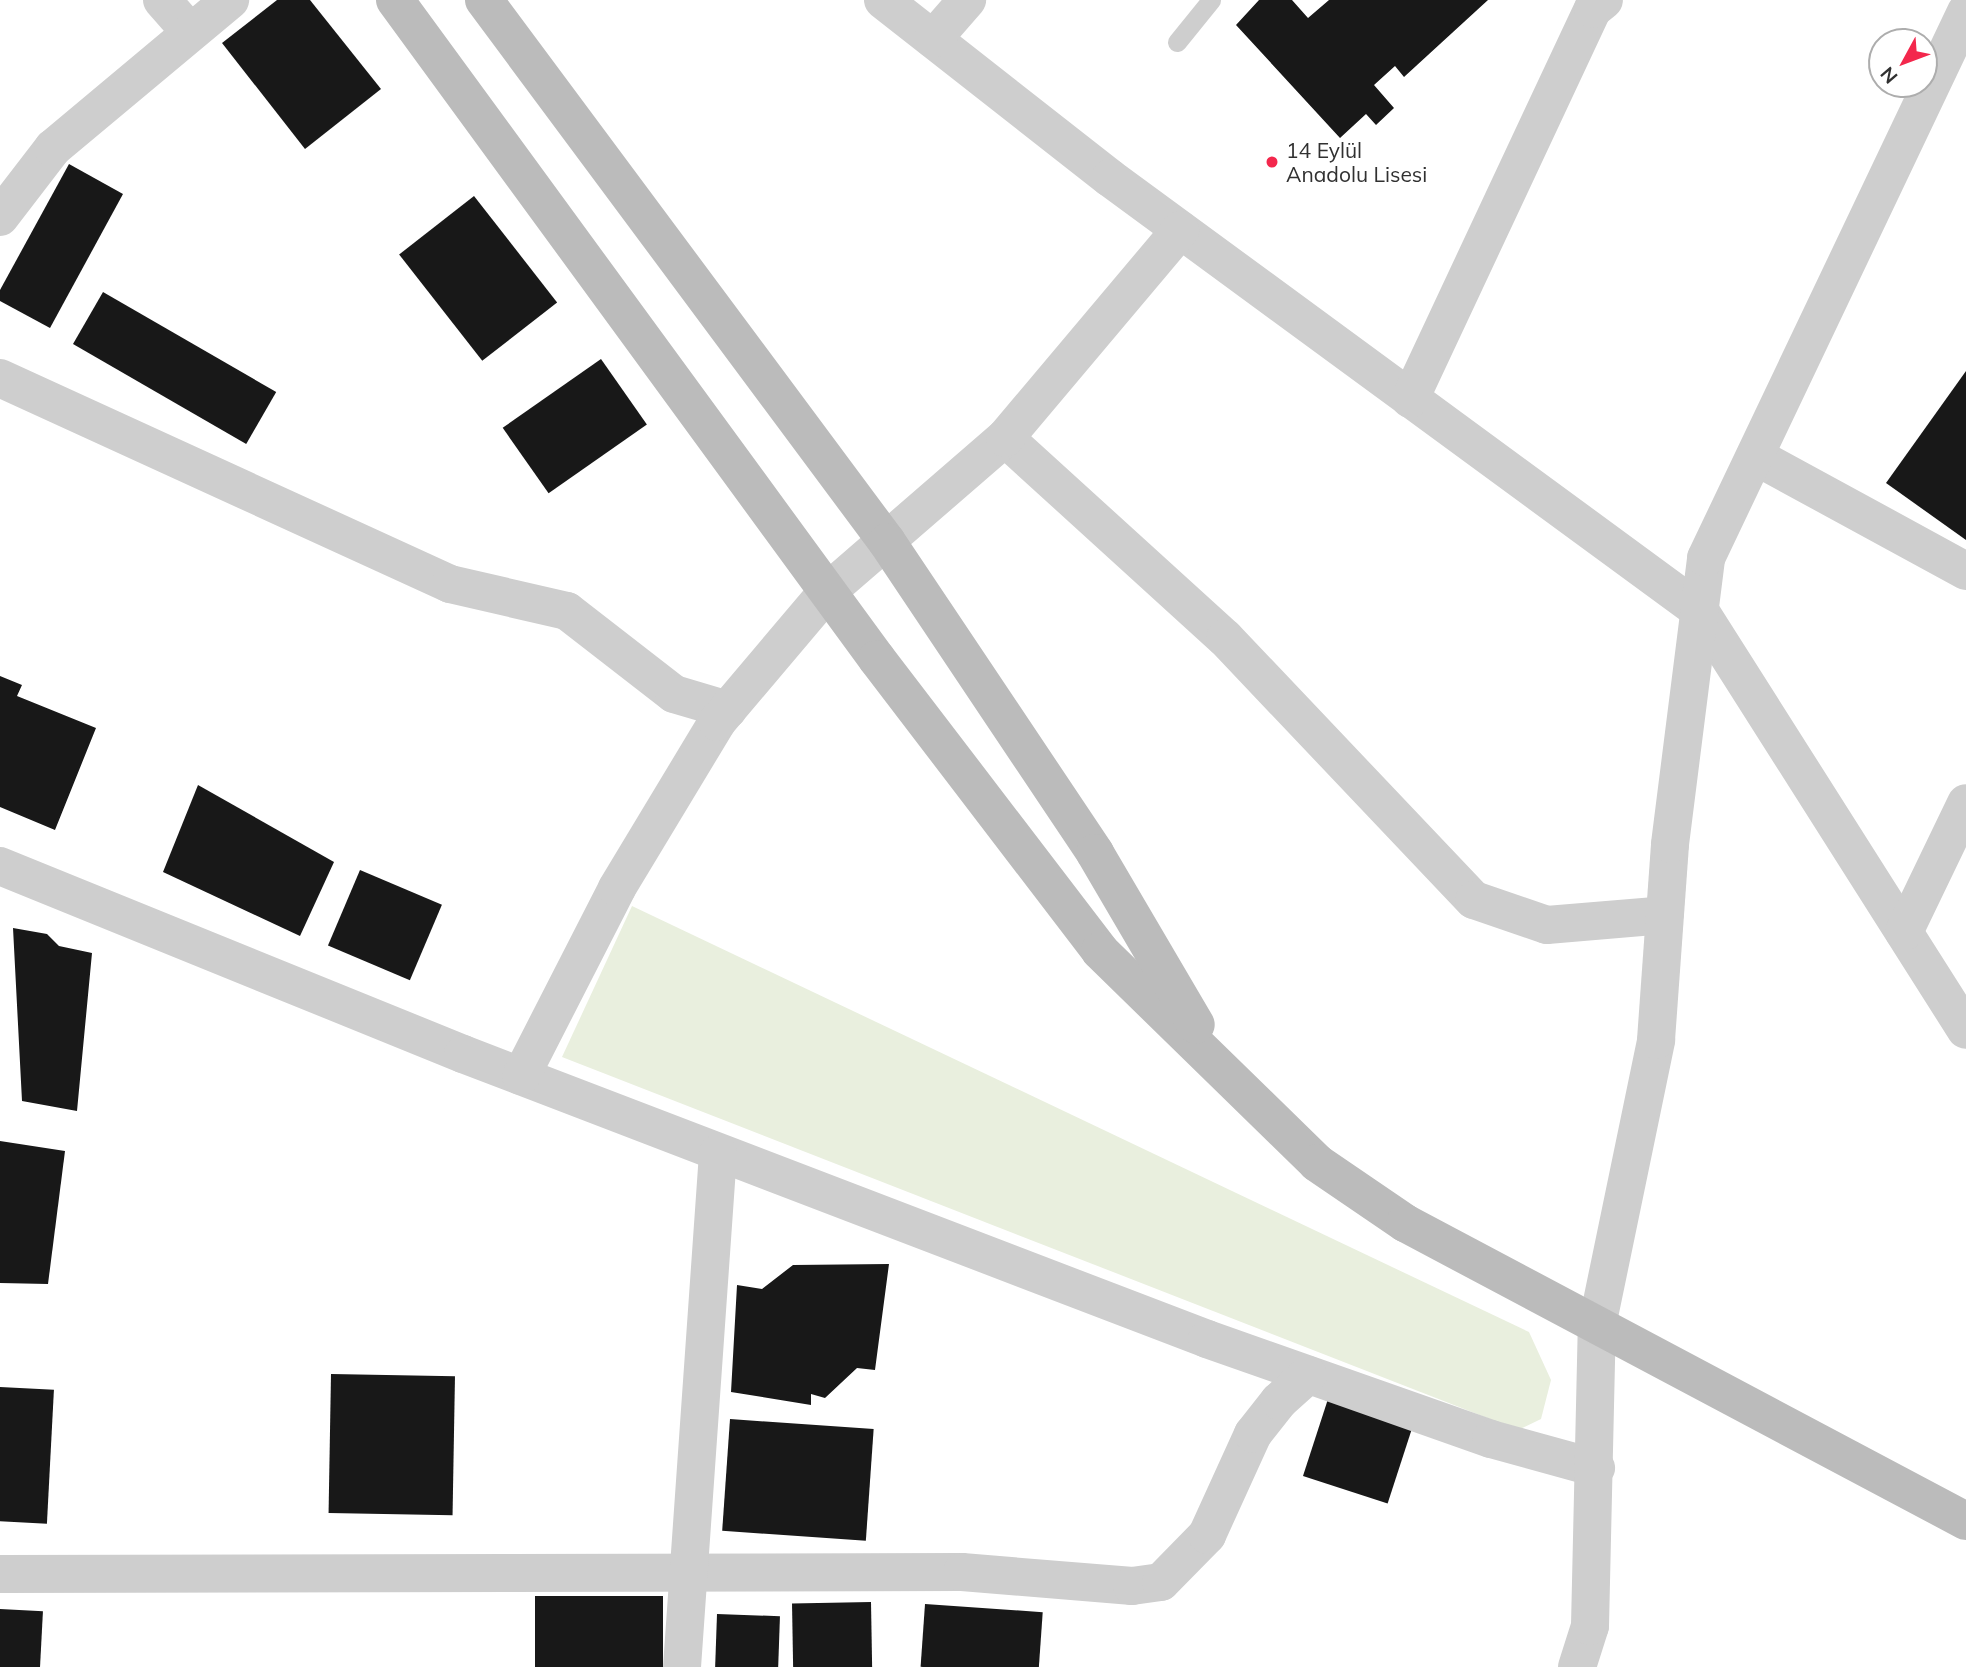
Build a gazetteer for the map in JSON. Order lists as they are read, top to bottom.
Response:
{
  "places": ["14 Eylül Anadolu Lisesi"],
  "north": "bottom left"
}
